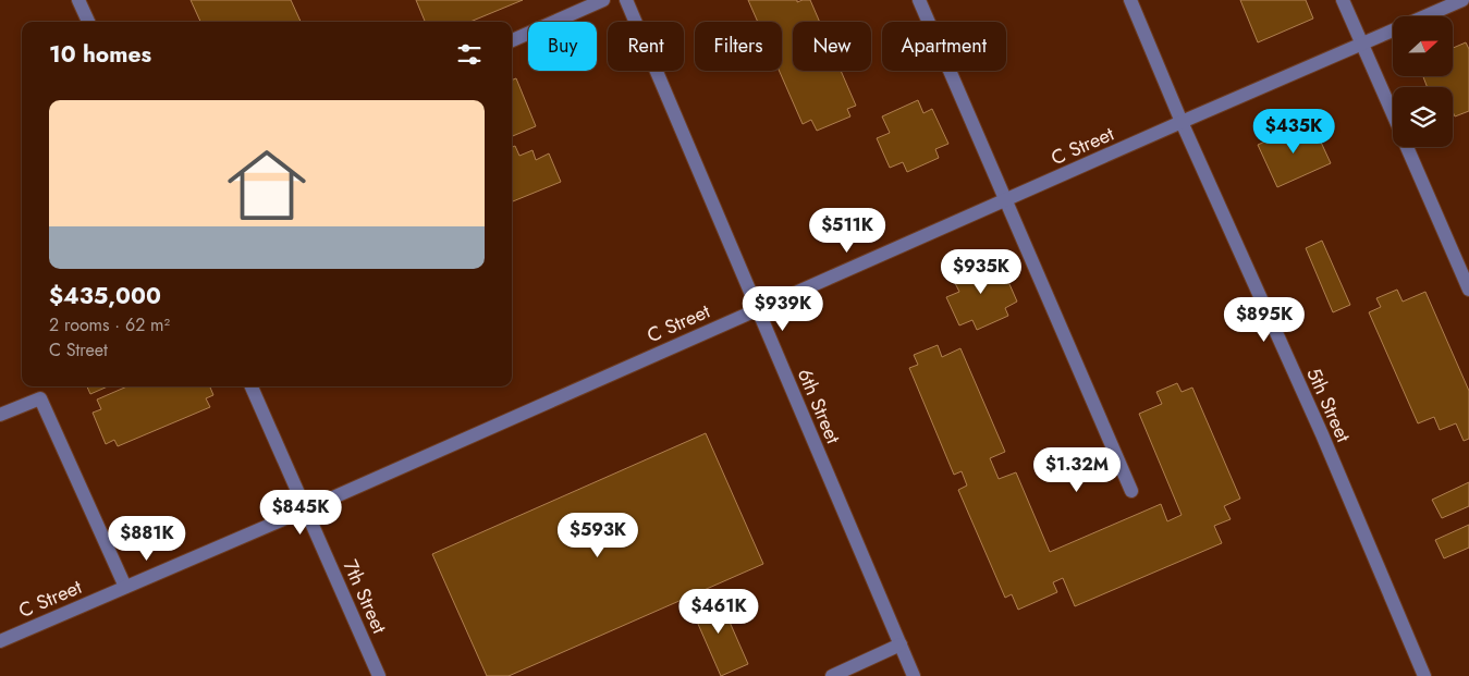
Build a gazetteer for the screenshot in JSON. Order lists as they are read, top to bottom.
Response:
{
  "streets": {
    "street": [
      "C Street",
      "5th Street",
      "6th Street",
      "7th Street"
    ]
  },
  "crossings": [
    ["C Street", "5th Street"],
    ["C Street", "6th Street"],
    ["C Street", "7th Street"]
  ],
  "north": "right",
  "page": {
    "chip": [
      "Buy",
      "Rent",
      "Filters",
      "New",
      "Apartment"
    ],
    "heading": "10 homes",
    "list": [
      {
        "name": "$435,000",
        "note": "2 rooms · 62 m² · C Street"
      }
    ],
    "price": [
      "$435K",
      "$511K",
      "$935K",
      "$939K",
      "$895K",
      "$1.32M",
      "$845K",
      "$593K",
      "$881K",
      "$461K"
    ]
  }
}
